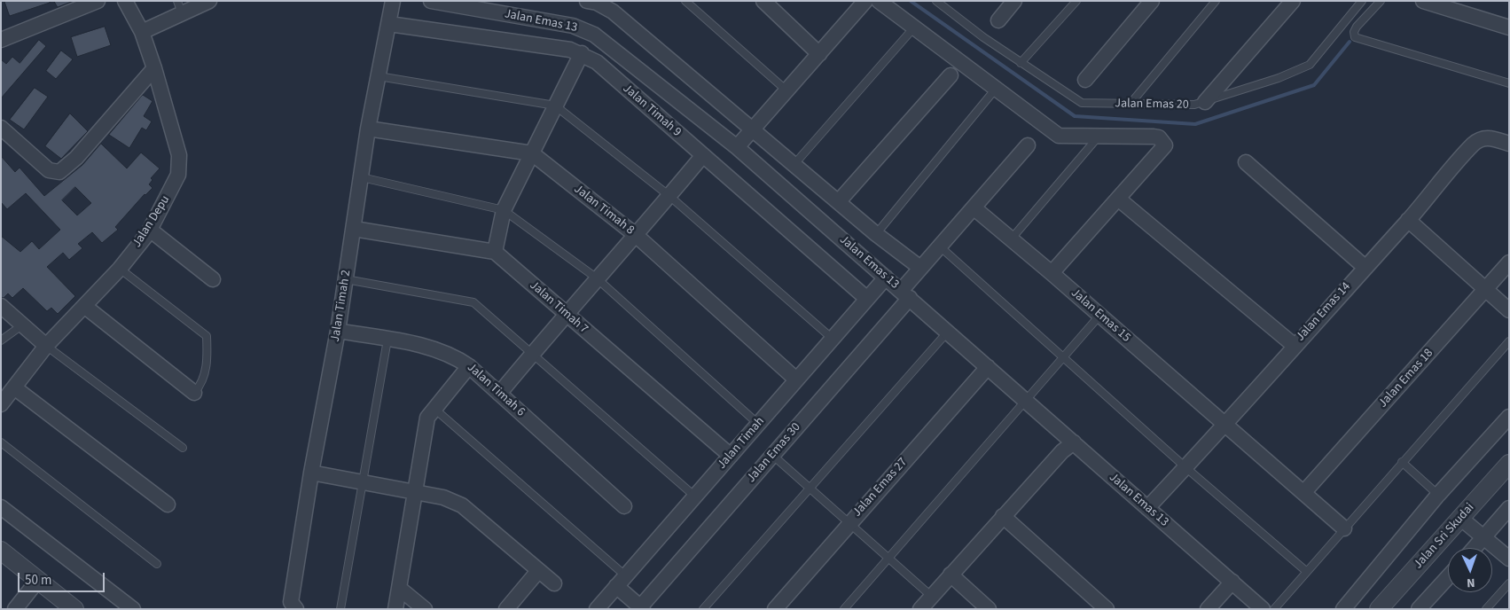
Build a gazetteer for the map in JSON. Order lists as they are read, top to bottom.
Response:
{
  "streets": {
    "street": [
      "Jalan Emas 13",
      "Jalan Timah 9",
      "Jalan Timah 8",
      "Jalan Depu",
      "Jalan Timah 2",
      "Jalan Timah 7",
      "Jalan Emas 14",
      "Jalan Emas 15",
      "Jalan Emas 18",
      "Jalan Timah 6",
      "Jalan Timah",
      "Jalan Emas 30",
      "Jalan Emas 27",
      "Jalan Sri Skudai"
    ],
    "lane": ["Jalan Emas 20"]
  },
  "crossings": [
    ["Jalan Emas 13", "Jalan Emas 14"],
    ["Jalan Emas 13", "Jalan Timah"],
    ["Jalan Emas 13", "Jalan Emas 30"],
    ["Jalan Emas 13", "Jalan Emas 27"],
    ["Jalan Timah 9", "Jalan Timah 2"],
    ["Jalan Timah 9", "Jalan Timah"],
    ["Jalan Timah 8", "Jalan Timah 2"],
    ["Jalan Timah 8", "Jalan Timah"],
    ["Jalan Timah 2", "Jalan Timah 6"],
    ["Jalan Timah 7", "Jalan Timah"],
    ["Jalan Emas 14", "Jalan Emas 15"],
    ["Jalan Emas 15", "Jalan Emas 30"]
  ],
  "scale_bar": "50 m",
  "north": "bottom"
}
